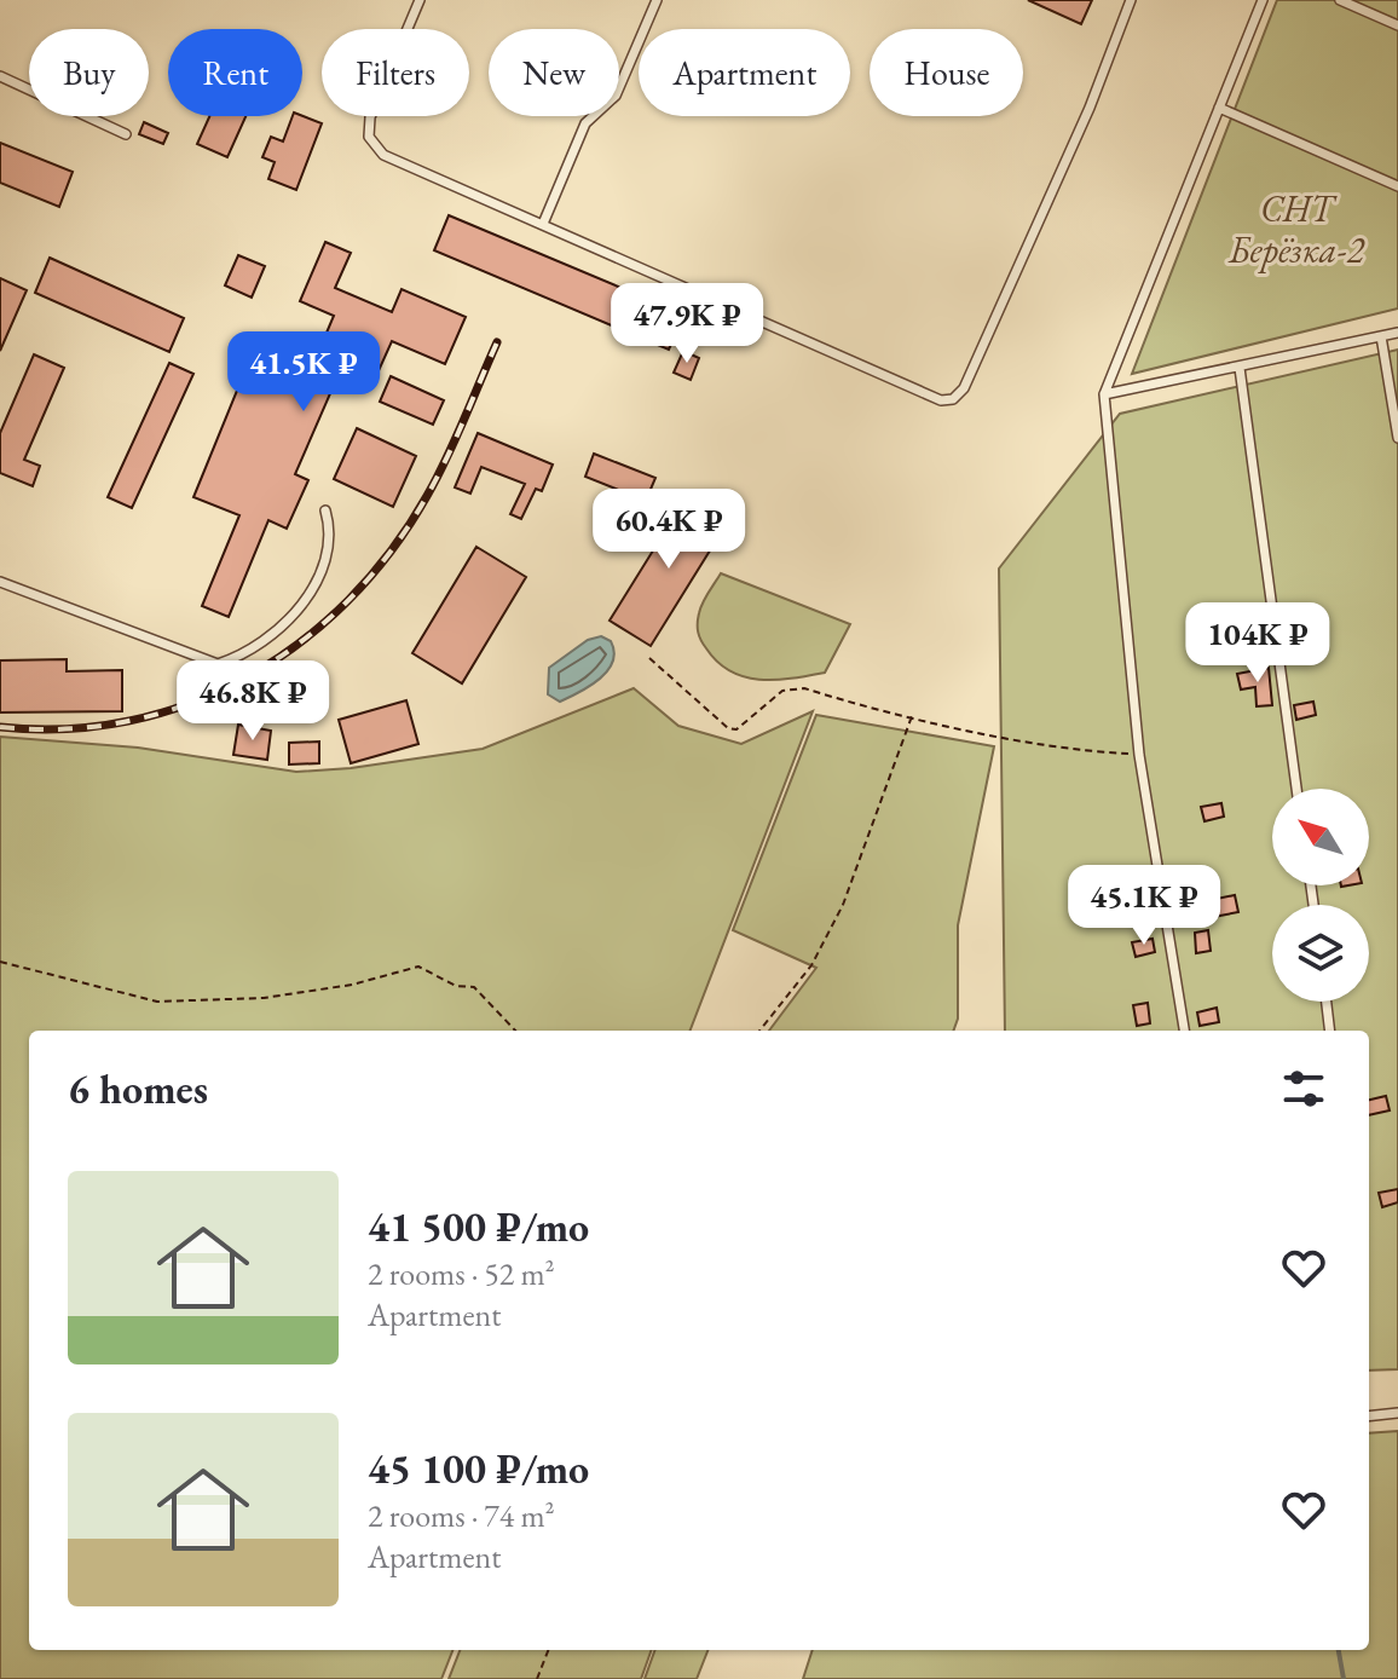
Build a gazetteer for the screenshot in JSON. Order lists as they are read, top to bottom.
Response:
{
  "parks": ["СНТ Берёзка-2"],
  "north": "top left",
  "page": {
    "chip": [
      "Buy",
      "Rent",
      "Filters",
      "New",
      "Apartment",
      "House"
    ],
    "price": [
      "47.9K ₽",
      "41.5K ₽",
      "60.4K ₽",
      "104K ₽",
      "46.8K ₽",
      "45.1K ₽"
    ],
    "heading": "6 homes",
    "list": [
      {
        "name": "41 500 ₽/mo",
        "note": "2 rooms · 52 m² · Apartment"
      },
      {
        "name": "45 100 ₽/mo",
        "note": "2 rooms · 74 m² · Apartment"
      }
    ]
  }
}
